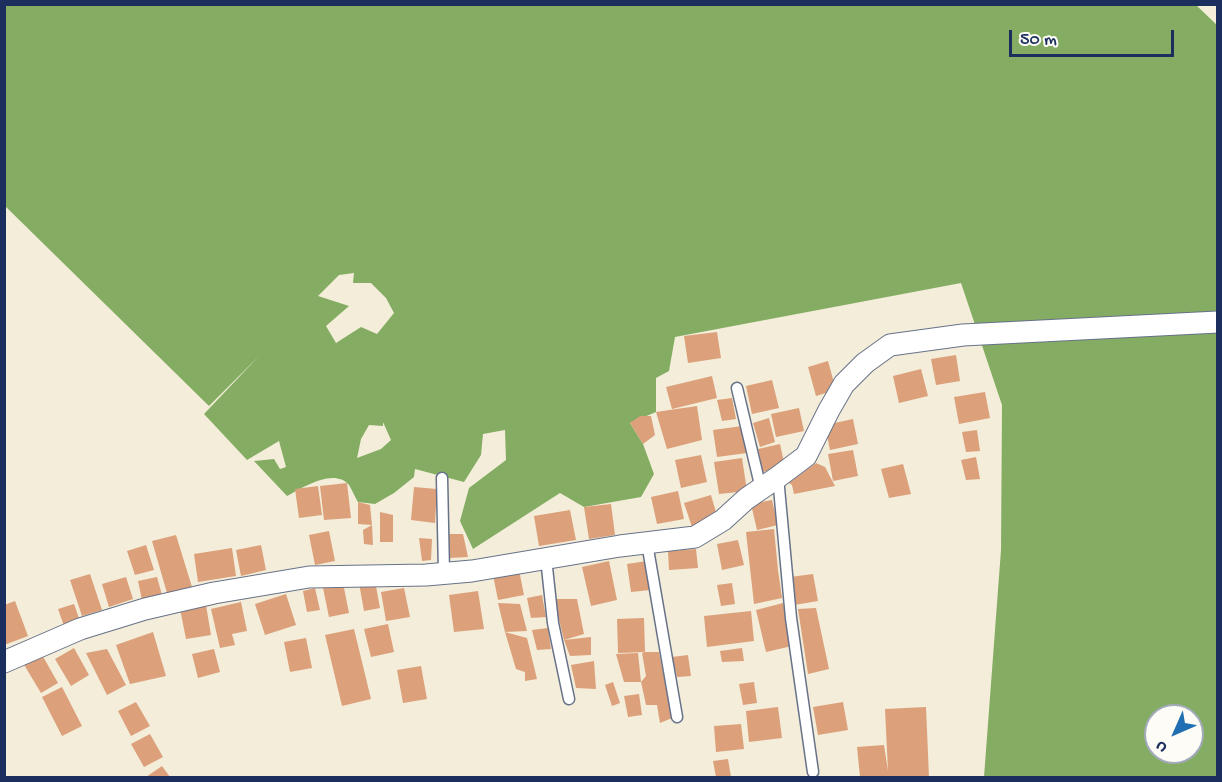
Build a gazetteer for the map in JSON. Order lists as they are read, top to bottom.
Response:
{
  "scale_bar": "50 m",
  "north": "bottom left"
}
